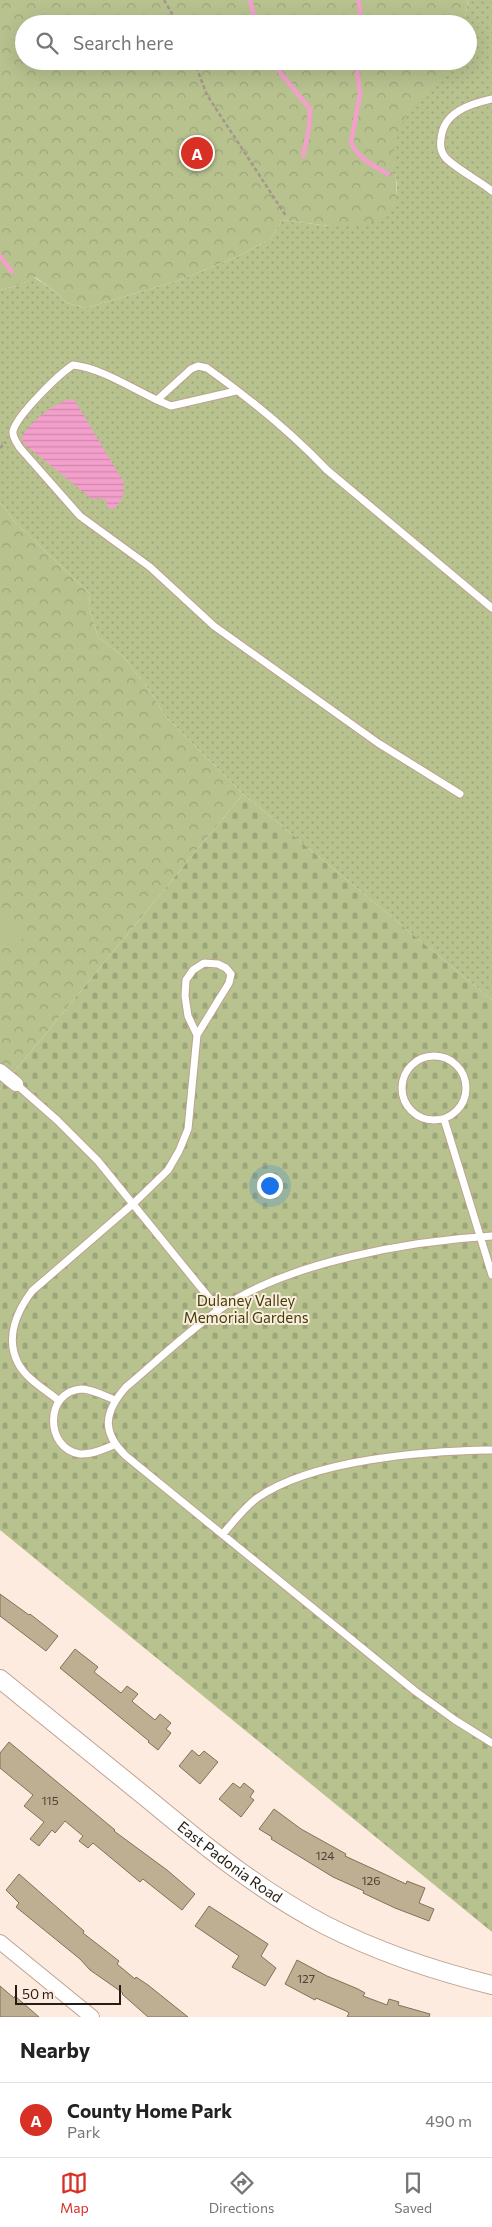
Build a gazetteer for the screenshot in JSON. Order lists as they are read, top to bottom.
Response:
{
  "streets": {
    "street": ["East Padonia Road"]
  },
  "parks": ["Dulaney Valley Memorial Gardens"],
  "house_numbers": [
    "115",
    "124",
    "126",
    "127"
  ],
  "scale_bar": "50 m",
  "page": {
    "search": "Search here",
    "pins": "A",
    "scale": "50 m",
    "heading": "Nearby",
    "list": [
      {
        "mark": "A",
        "name": "County Home Park",
        "note": "Park",
        "value": "490 m"
      }
    ],
    "nav": ["Map", "Directions", "Saved"]
  }
}
